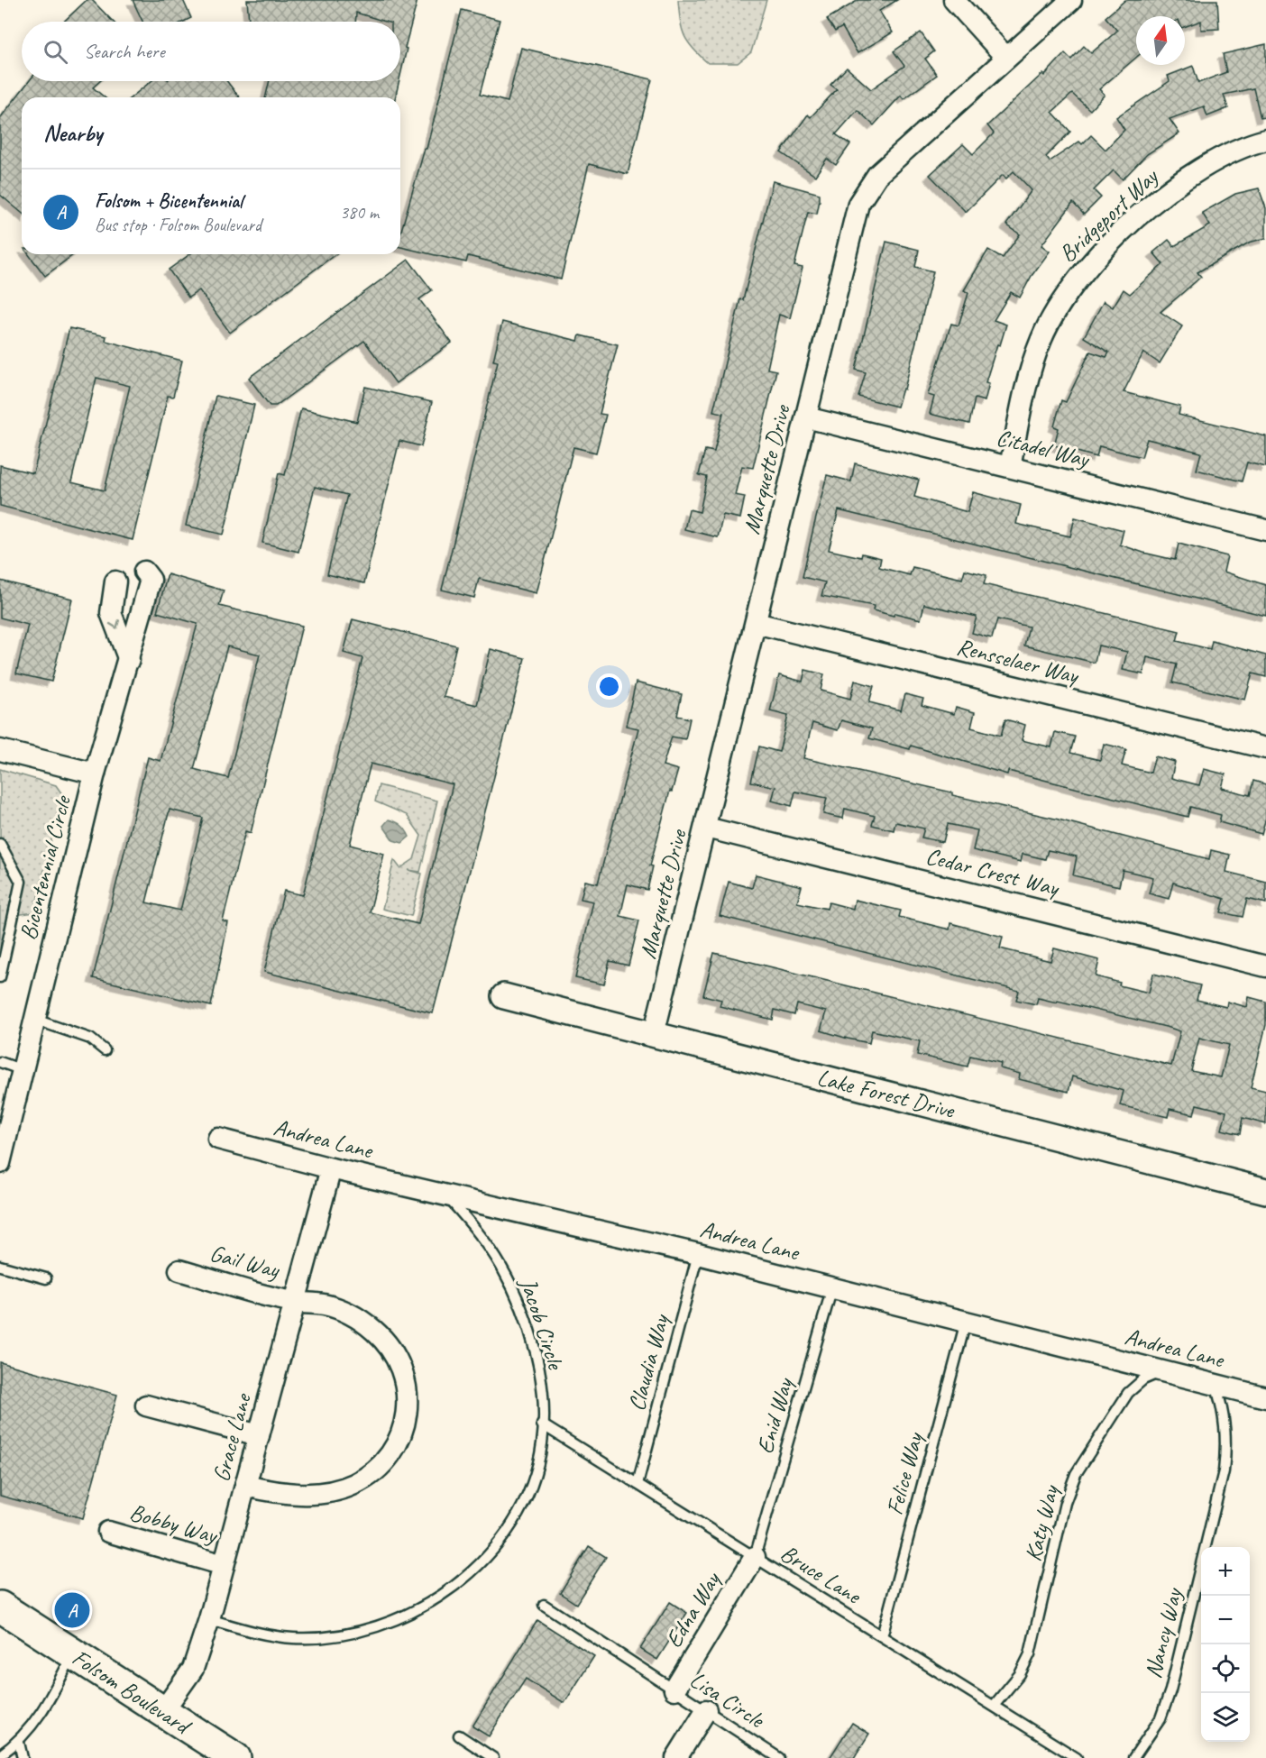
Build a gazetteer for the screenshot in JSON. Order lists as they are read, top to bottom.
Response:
{
  "streets": {
    "main road": ["Folsom Boulevard"],
    "street": [
      "Bridgeport Way",
      "Citadel Way",
      "Marquette Drive",
      "Rensselaer Way",
      "Bicentennial Circle",
      "Cedar Crest Way",
      "Lake Forest Drive",
      "Andrea Lane",
      "Gail Way",
      "Grace Lane",
      "Bobby Way",
      "Edna Way"
    ],
    "lane": [
      "Jacob Circle",
      "Claudia Way",
      "Enid Way",
      "Felice Way",
      "Katy Way",
      "Bruce Lane",
      "Nancy Way",
      "Lisa Circle"
    ]
  },
  "crossings": [
    ["Bridgeport Way", "Citadel Way"],
    ["Citadel Way", "Marquette Drive"],
    ["Marquette Drive", "Rensselaer Way"],
    ["Marquette Drive", "Cedar Crest Way"],
    ["Marquette Drive", "Lake Forest Drive"],
    ["Andrea Lane", "Jacob Circle"],
    ["Andrea Lane", "Claudia Way"],
    ["Andrea Lane", "Enid Way"],
    ["Andrea Lane", "Grace Lane"],
    ["Andrea Lane", "Felice Way"],
    ["Andrea Lane", "Katy Way"],
    ["Andrea Lane", "Nancy Way"],
    ["Gail Way", "Grace Lane"],
    ["Jacob Circle", "Grace Lane"],
    ["Jacob Circle", "Bruce Lane"],
    ["Claudia Way", "Bruce Lane"],
    ["Enid Way", "Bruce Lane"],
    ["Enid Way", "Edna Way"],
    ["Grace Lane", "Bobby Way"],
    ["Grace Lane", "Folsom Boulevard"],
    ["Felice Way", "Bruce Lane"],
    ["Katy Way", "Bruce Lane"],
    ["Bruce Lane", "Edna Way"],
    ["Edna Way", "Lisa Circle"]
  ],
  "north": "top",
  "page": {
    "search": "Search here",
    "heading": "Nearby",
    "list": [
      {
        "mark": "A",
        "name": "Folsom + Bicentennial",
        "note": "Bus stop · Folsom Boulevard",
        "value": "380 m"
      }
    ],
    "map_buttons": ["+", "−"],
    "pins": "A"
  }
}
